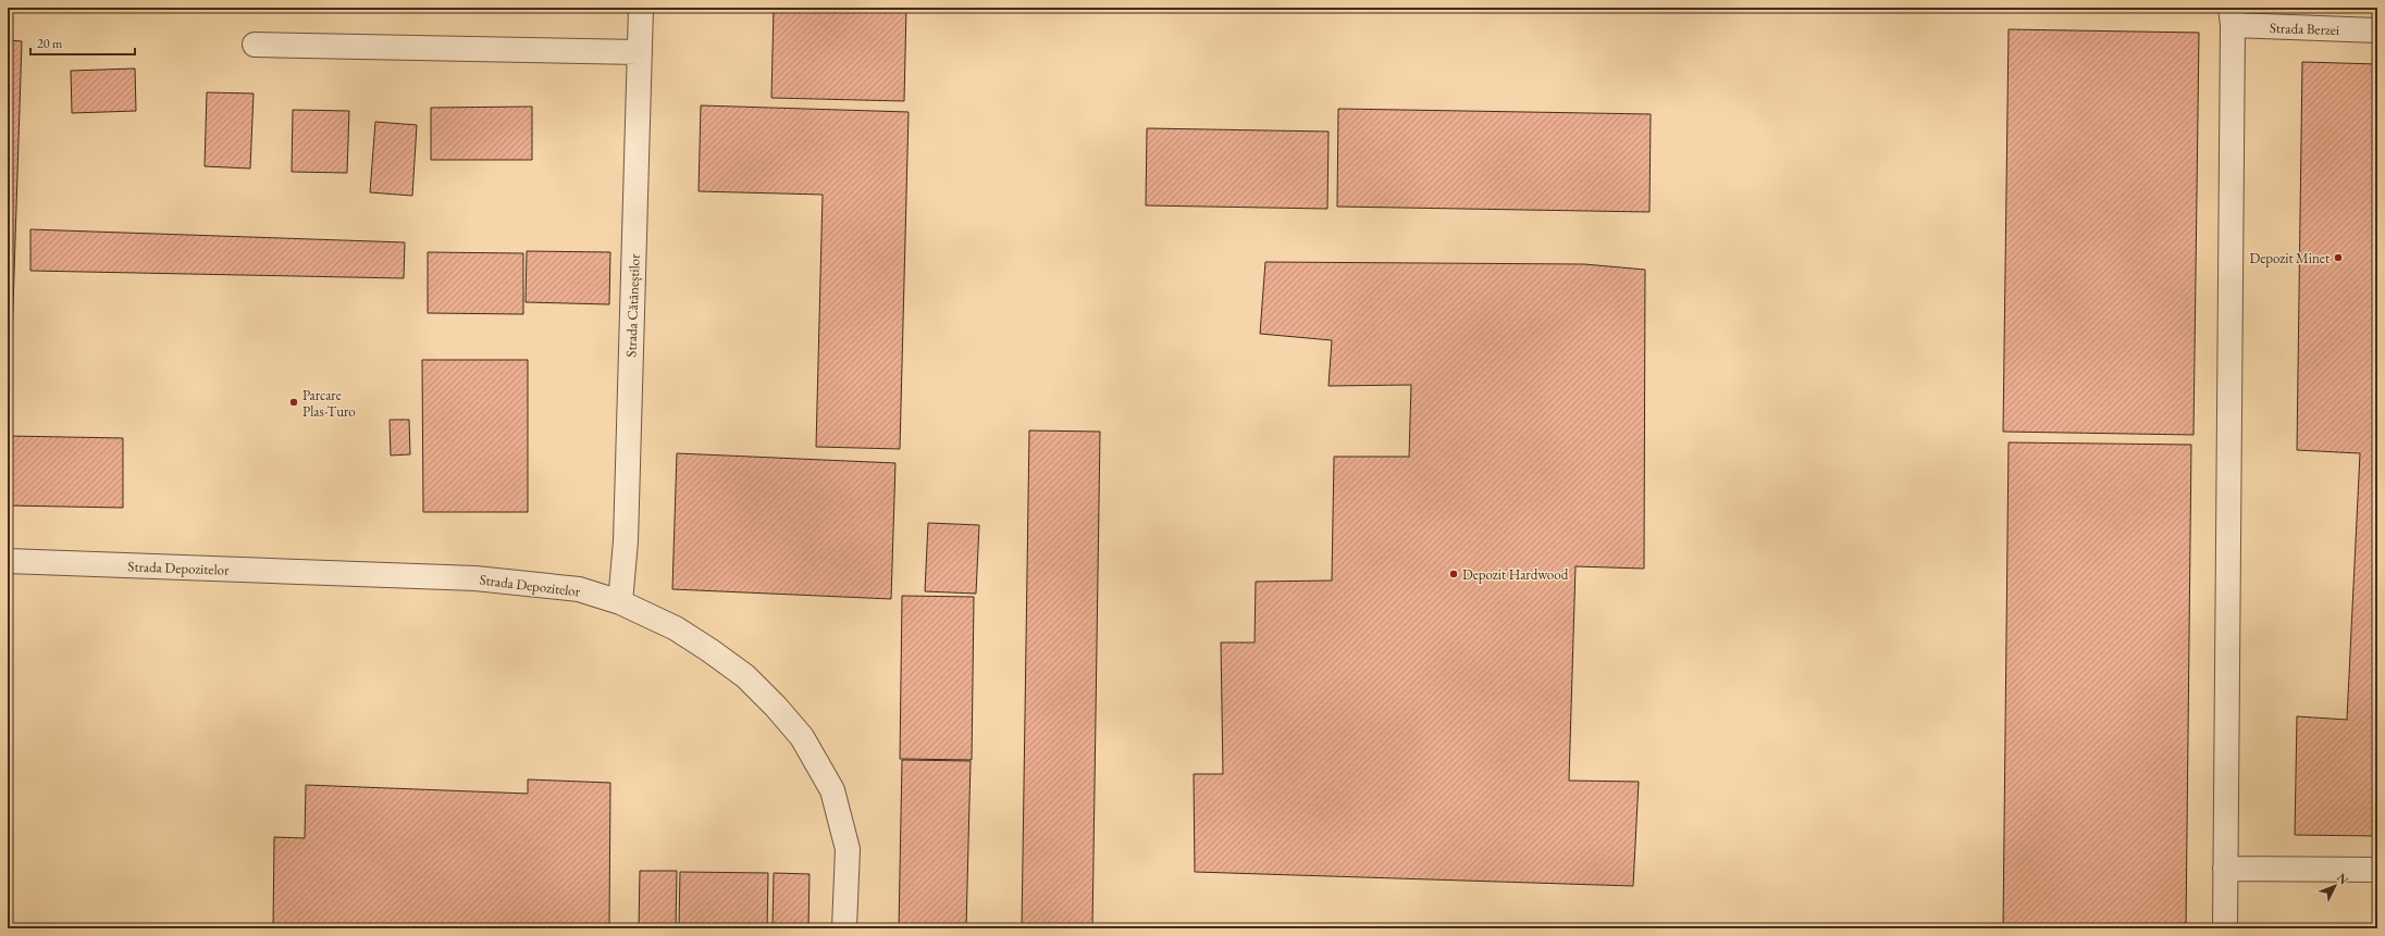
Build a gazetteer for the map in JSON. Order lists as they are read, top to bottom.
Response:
{
  "streets": {
    "street": ["Strada Berzei", "Strada Cătăneștilor", "Strada Depozitelor"]
  },
  "crossings": [
    ["Strada Cătăneștilor", "Strada Depozitelor"]
  ],
  "places": ["Depozit Minet", "Parcare Plas-Turo", "Depozit Hardwood"],
  "scale_bar": "20 m",
  "north": "top right"
}
